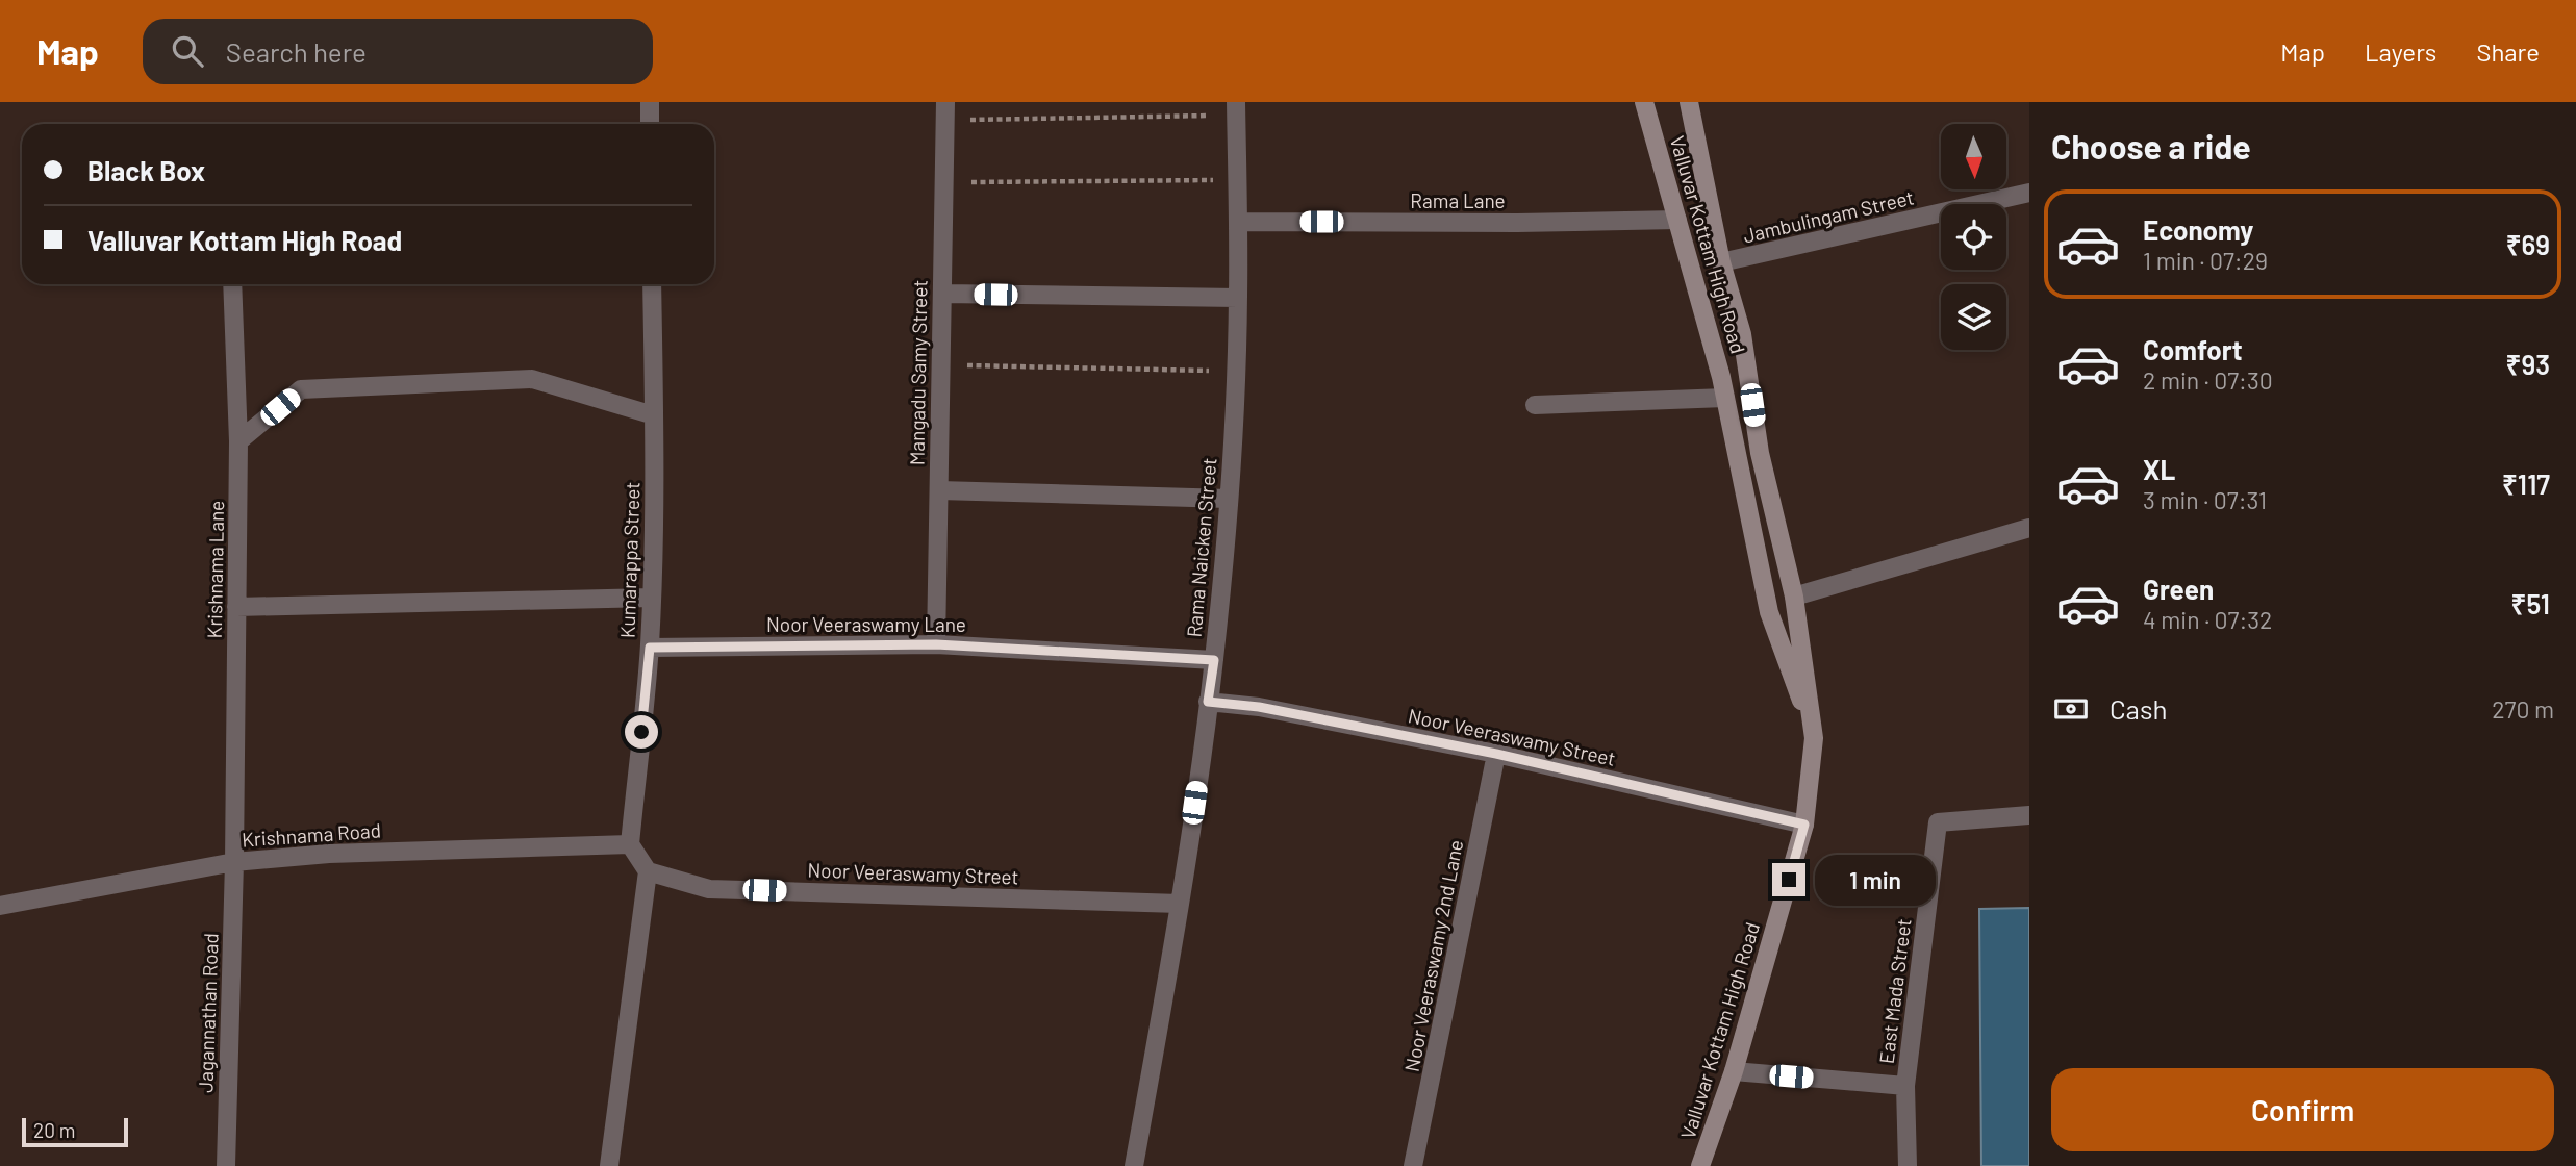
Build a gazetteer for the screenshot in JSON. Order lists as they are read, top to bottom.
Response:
{
  "streets": {
    "main road": ["Valluvar Kottam High Road"],
    "street": [
      "Rama Lane",
      "Jambulingam Street",
      "Mangadu Samy Street",
      "Rama Naicken Street",
      "Kumarappa Street",
      "Krishnama Lane",
      "Noor Veeraswamy Lane",
      "Noor Veeraswamy Street",
      "Krishnama Road",
      "Noor Veeraswamy 2nd Lane",
      "East Mada Street",
      "Jagannathan Road"
    ]
  },
  "crossings": [
    ["Rama Lane", "Valluvar Kottam High Road"],
    ["Rama Lane", "Rama Naicken Street"],
    ["Jambulingam Street", "Valluvar Kottam High Road"],
    ["Valluvar Kottam High Road", "Noor Veeraswamy Street"],
    ["Mangadu Samy Street", "Noor Veeraswamy Lane"],
    ["Rama Naicken Street", "Noor Veeraswamy Lane"],
    ["Rama Naicken Street", "Noor Veeraswamy Street"],
    ["Kumarappa Street", "Noor Veeraswamy Lane"],
    ["Kumarappa Street", "Krishnama Road"],
    ["Krishnama Lane", "Krishnama Road"],
    ["Krishnama Lane", "Jagannathan Road"],
    ["Noor Veeraswamy Street", "Noor Veeraswamy 2nd Lane"],
    ["Krishnama Road", "Jagannathan Road"]
  ],
  "scale_bar": "20 m",
  "north": "bottom",
  "page": {
    "header": "Map",
    "search": "Search here",
    "nav": ["Map", "Layers", "Share"],
    "heading": "Choose a ride",
    "banner": ["Black Box", "Valluvar Kottam High Road"],
    "list": [
      {
        "name": "Economy",
        "note": "1 min · 07:29",
        "value": "₹69"
      },
      {
        "name": "Comfort",
        "note": "2 min · 07:30",
        "value": "₹93"
      },
      {
        "name": "XL",
        "note": "3 min · 07:31",
        "value": "₹117"
      },
      {
        "name": "Green",
        "note": "4 min · 07:32",
        "value": "₹51"
      }
    ],
    "pay": ["Cash", "270 m"],
    "bubble": "1 min",
    "buttons": "Confirm",
    "scale": "20 m"
  }
}
